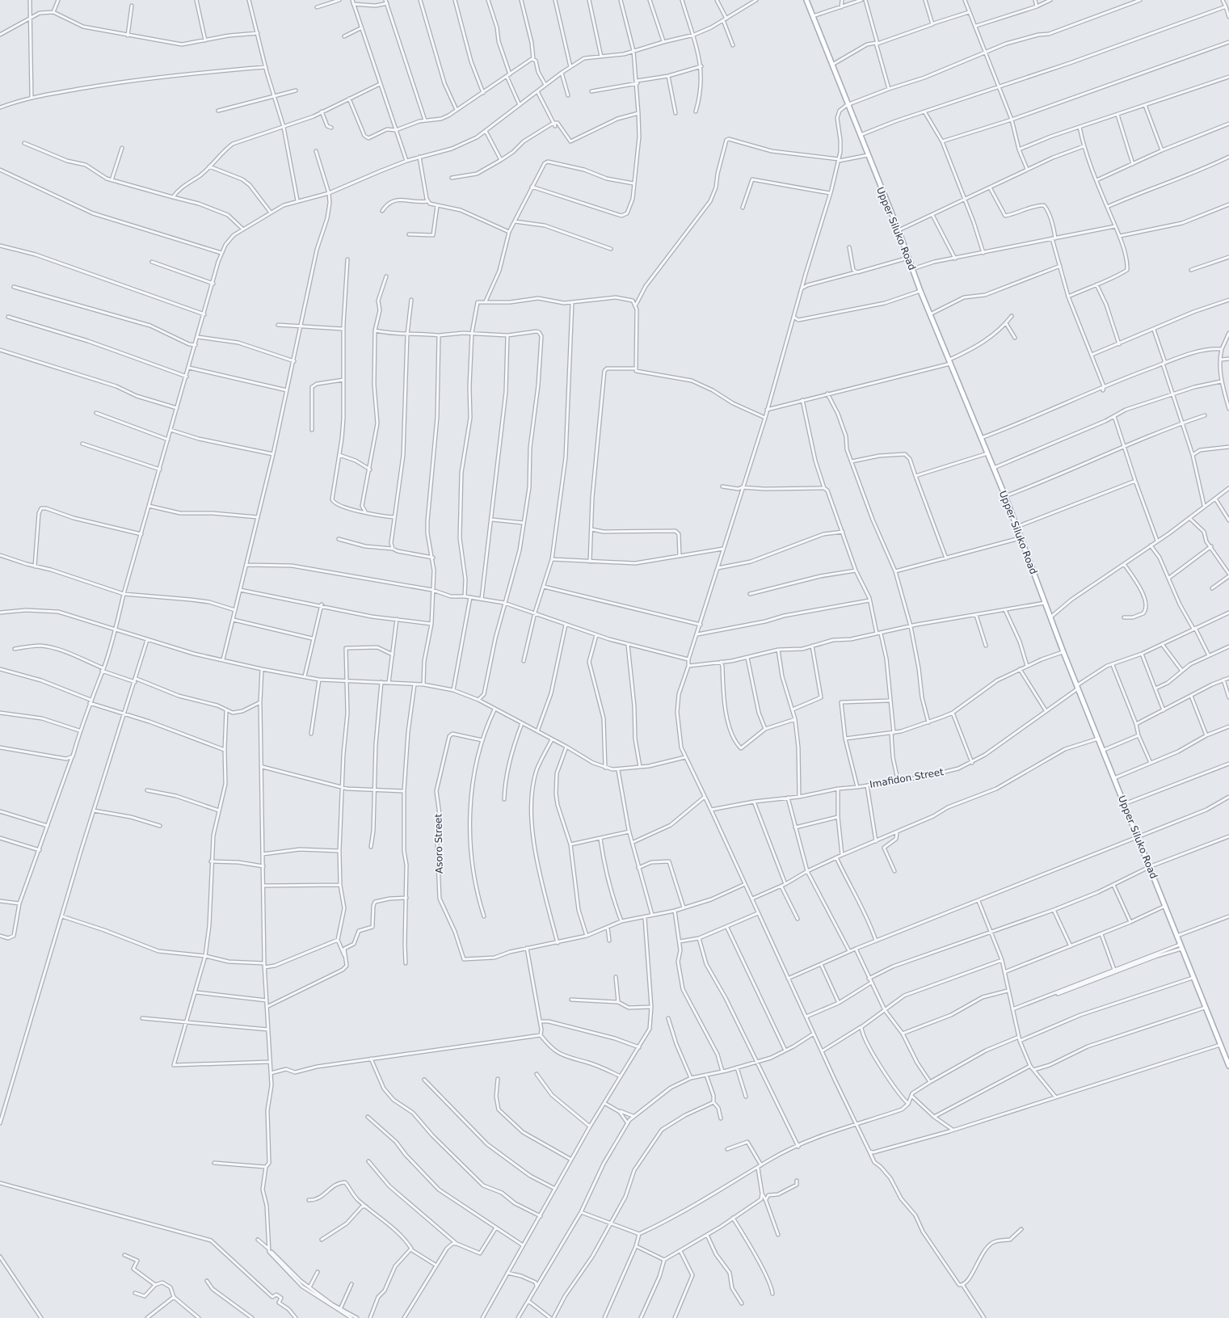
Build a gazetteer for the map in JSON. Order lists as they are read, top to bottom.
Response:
{
  "streets": {
    "main road": ["Upper Siluko Road"],
    "street": ["Imafidon Street", "Asoro Street"]
  },
  "crossings": [
    ["Upper Siluko Road", "Imafidon Street"]
  ]
}
